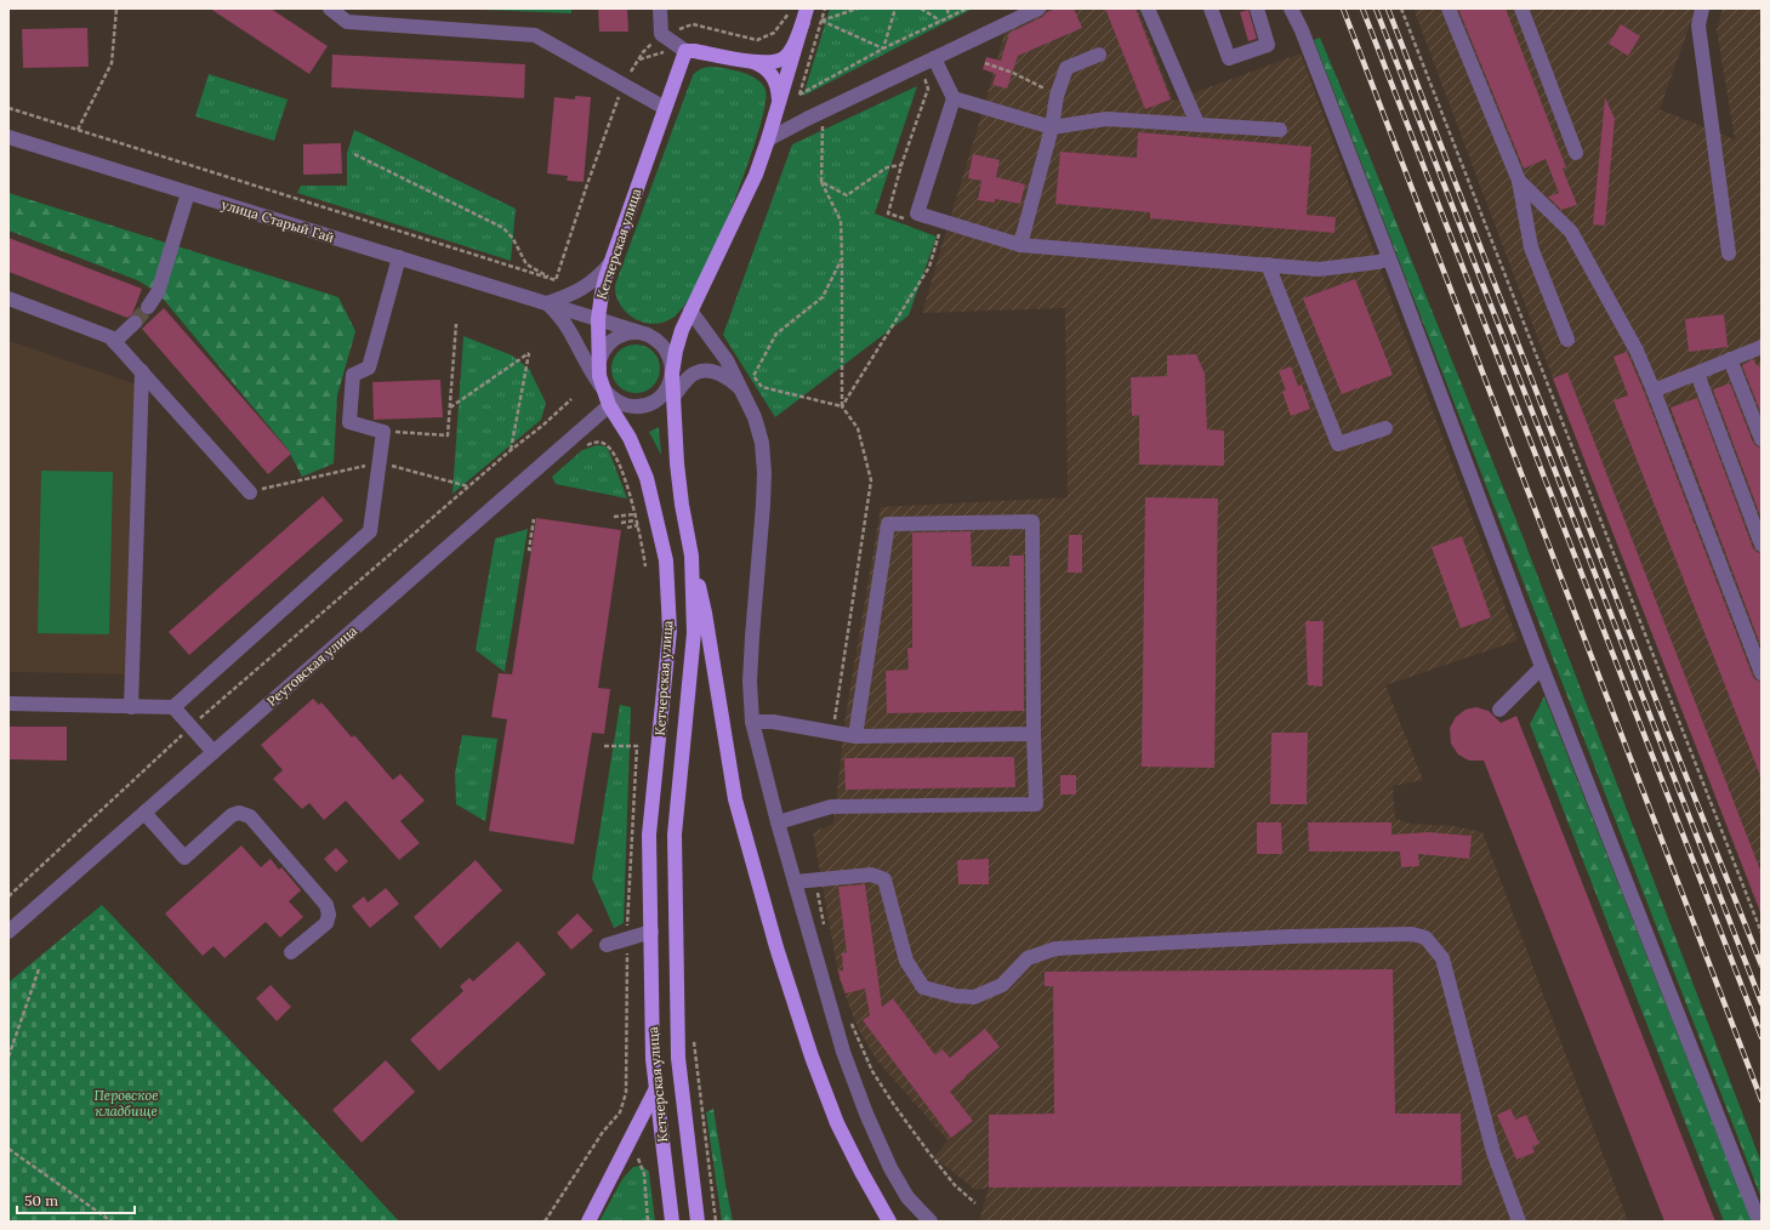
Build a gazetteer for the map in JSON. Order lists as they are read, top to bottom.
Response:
{
  "streets": {
    "main road": ["Кетчерская улица"],
    "street": ["улица Старый Гай", "Реутовская улица"]
  },
  "crossings": [
    ["улица Старый Гай", "Кетчерская улица"],
    ["улица Старый Гай", "Реутовская улица"],
    ["Кетчерская улица", "Реутовская улица"]
  ],
  "parks": ["Перовское кладбище"],
  "scale_bar": "50 m"
}
